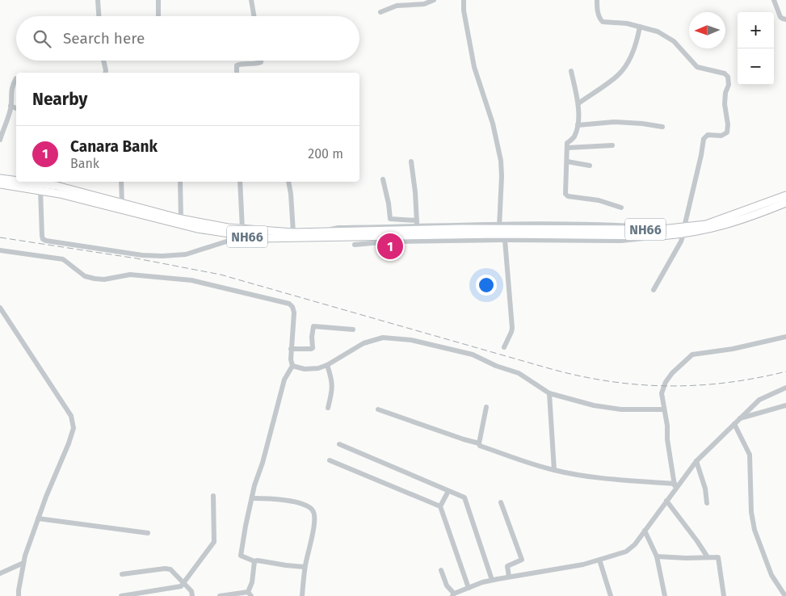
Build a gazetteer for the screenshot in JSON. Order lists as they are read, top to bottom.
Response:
{
  "streets": {
    "highway": ["NH66"]
  },
  "north": "left",
  "page": {
    "map_buttons": ["+", "−"],
    "search": "Search here",
    "heading": "Nearby",
    "list": [
      {
        "mark": "1",
        "name": "Canara Bank",
        "note": "Bank",
        "value": "200 m"
      }
    ],
    "pins": "1"
  }
}
